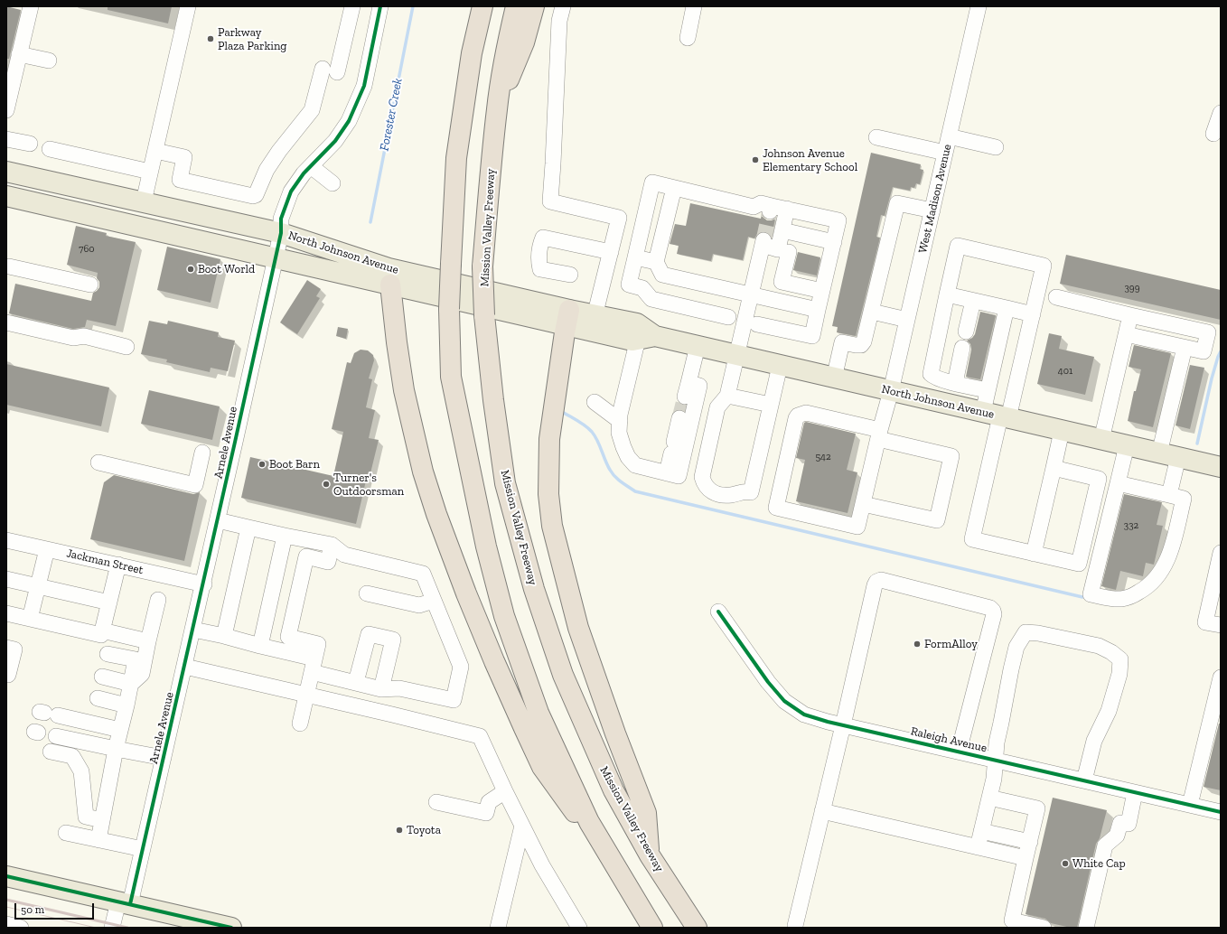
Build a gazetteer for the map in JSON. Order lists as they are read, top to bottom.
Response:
{
  "streets": {
    "highway": ["Mission Valley Freeway"],
    "main road": ["North Johnson Avenue"],
    "street": [
      "West Madison Avenue",
      "Arnele Avenue",
      "Jackman Street",
      "Raleigh Avenue"
    ]
  },
  "crossings": [
    ["West Madison Avenue", "North Johnson Avenue"],
    ["North Johnson Avenue", "Arnele Avenue"],
    ["Arnele Avenue", "Jackman Street"]
  ],
  "water": ["Forester Creek"],
  "places": [
    "Parkway Plaza Parking",
    "Johnson Avenue Elementary School",
    "Boot World",
    "Boot Barn",
    "Turner's Outdoorsman",
    "FormAlloy",
    "Toyota",
    "White Cap"
  ],
  "house_numbers": [
    "760",
    "399",
    "401",
    "542",
    "332"
  ],
  "scale_bar": "50 m"
}
